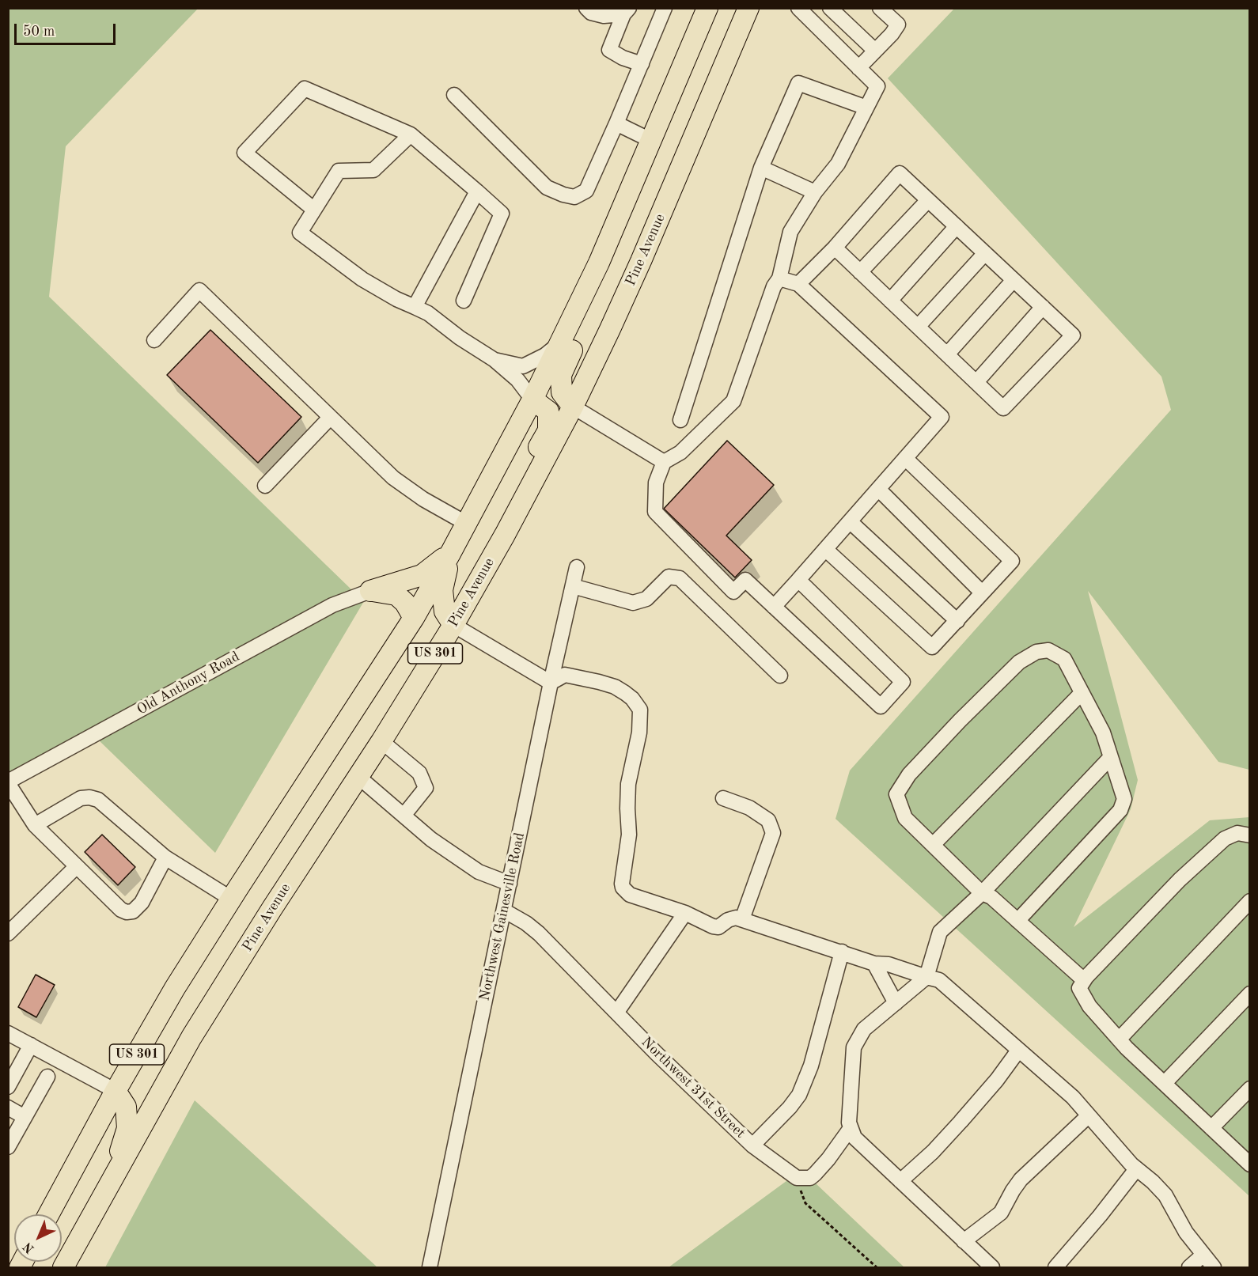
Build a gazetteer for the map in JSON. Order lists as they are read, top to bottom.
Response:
{
  "streets": {
    "highway": ["Pine Avenue", "US 301"],
    "street": ["Old Anthony Road", "Northwest Gainesville Road", "Northwest 31st Street"]
  },
  "crossings": [
    ["Northwest Gainesville Road", "Northwest 31st Street"]
  ],
  "scale_bar": "50 m",
  "north": "bottom left"
}
